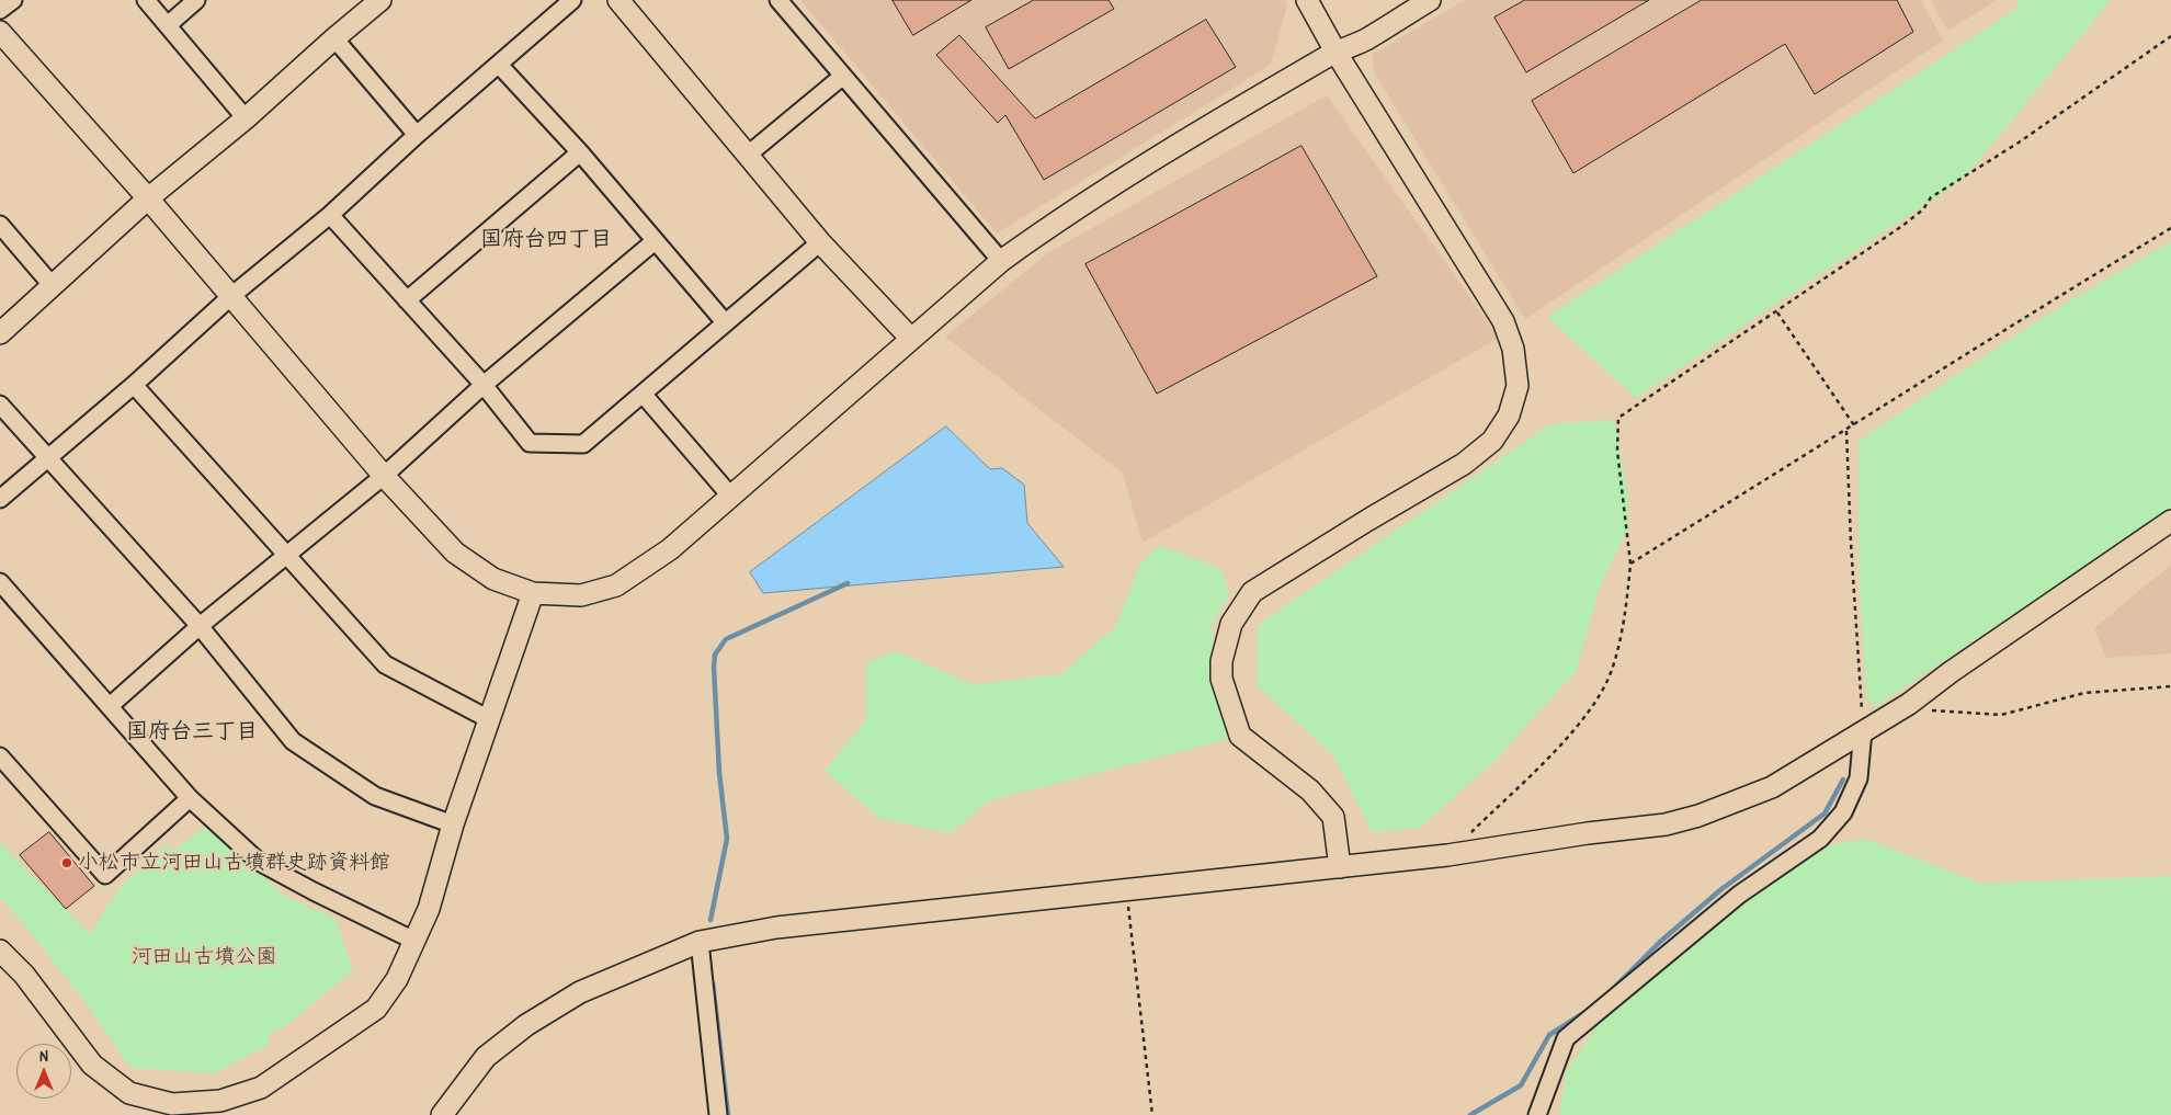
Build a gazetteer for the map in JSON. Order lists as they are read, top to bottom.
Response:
{
  "districts": ["国府台四丁目", "国府台三丁目"],
  "parks": ["河田山古墳公園"],
  "places": ["小松市立河田山古墳群史跡資料館"],
  "north": "top"
}
